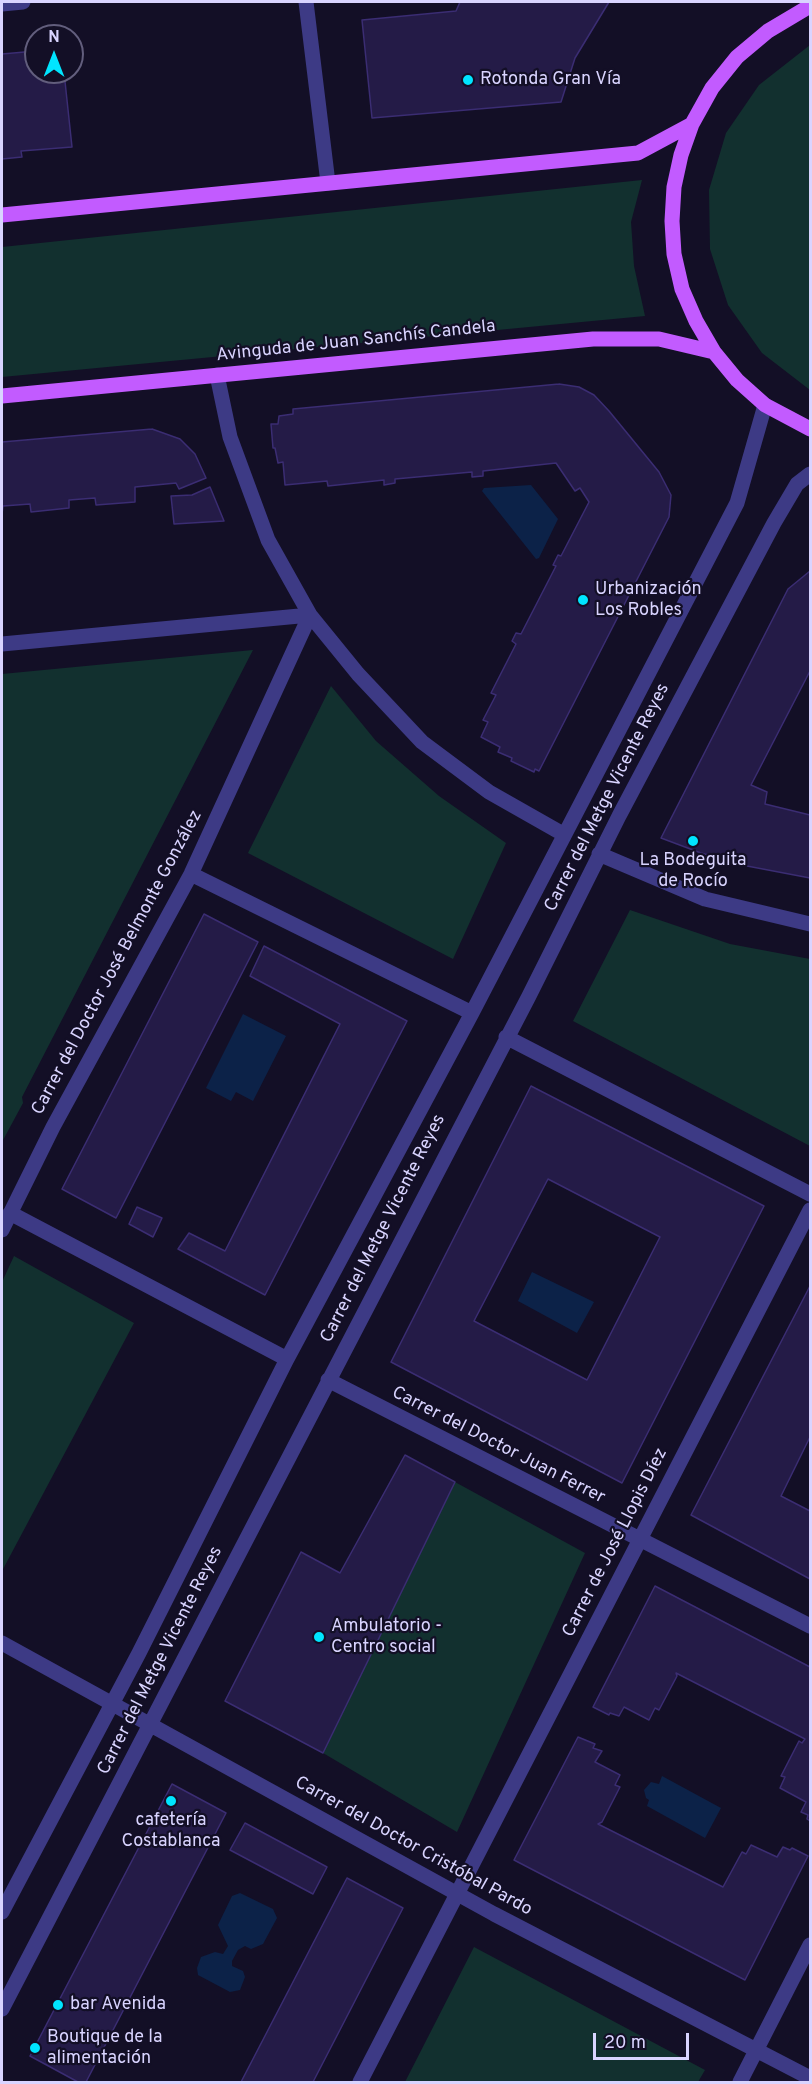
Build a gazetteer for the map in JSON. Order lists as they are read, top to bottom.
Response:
{
  "streets": {
    "main road": ["Avinguda de Juan Sanchís Candela"],
    "street": [
      "Carrer del Metge Vicente Reyes",
      "Carrer del Doctor José Belmonte González",
      "Carrer del Doctor Juan Ferrer",
      "Carrer de José Llopis Díez",
      "Carrer del Doctor Cristóbal Pardo"
    ]
  },
  "crossings": [
    ["Carrer del Metge Vicente Reyes", "Carrer del Doctor Juan Ferrer"],
    ["Carrer del Metge Vicente Reyes", "Carrer del Doctor Cristóbal Pardo"],
    ["Carrer del Doctor Juan Ferrer", "Carrer de José Llopis Díez"],
    ["Carrer de José Llopis Díez", "Carrer del Doctor Cristóbal Pardo"]
  ],
  "places": [
    "Rotonda Gran Vía",
    "Urbanización Los Robles",
    "La Bodeguita de Rocío",
    "Ambulatorio - Centro social",
    "cafetería Costablanca",
    "bar Avenida",
    "Boutique de la alimentación"
  ],
  "scale_bar": "20 m",
  "north": "top"
}
